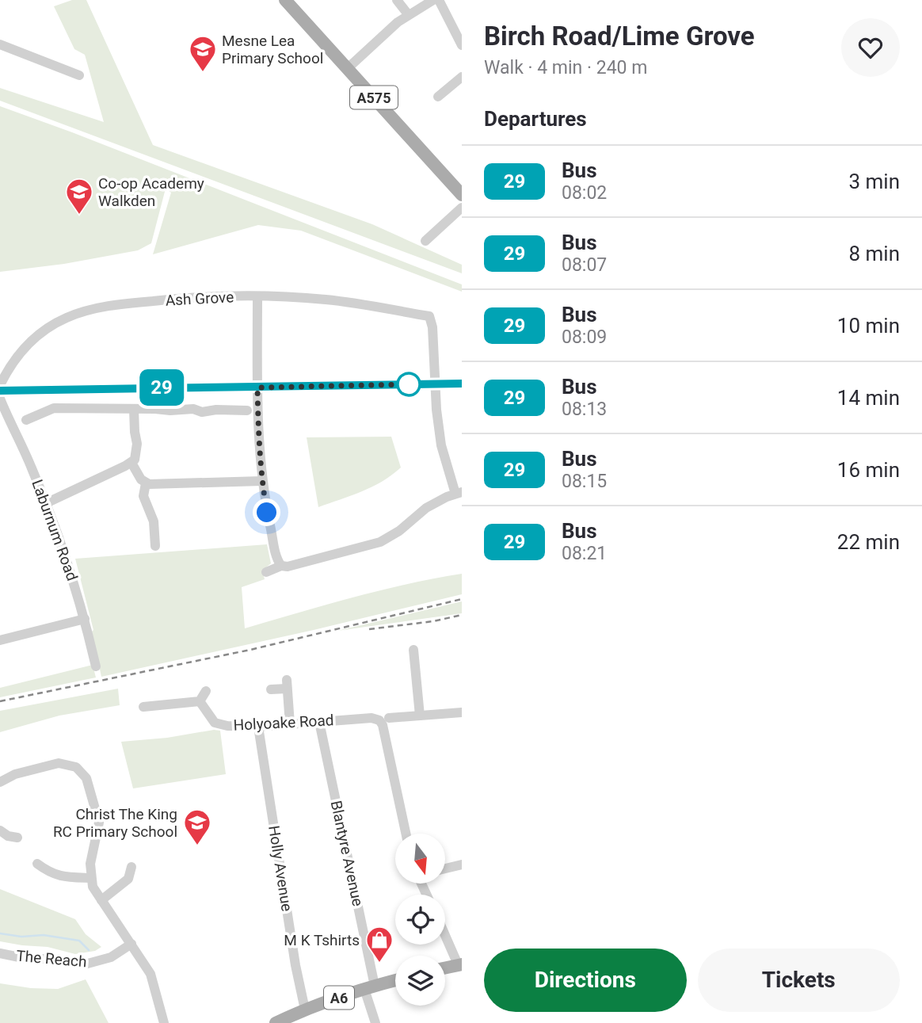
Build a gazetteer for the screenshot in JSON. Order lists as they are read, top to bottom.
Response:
{
  "streets": {
    "main road": ["A575", "A6"],
    "street": [
      "Ash Grove",
      "Laburnum Road",
      "Holyoake Road",
      "Blantyre Avenue",
      "Holly Avenue",
      "The Reach"
    ]
  },
  "crossings": [
    ["Holyoake Road", "Blantyre Avenue"],
    ["Holyoake Road", "Holly Avenue"],
    ["Blantyre Avenue", "A6"],
    ["Holly Avenue", "A6"]
  ],
  "places": {
    "school or university": ["Mesne Lea Primary School", "Co-op Academy Walkden", "Christ The King RC Primary School"],
    "shop": ["M K Tshirts"]
  },
  "lines": ["bus line 29"],
  "north": "bottom",
  "page": {
    "on_map": "29",
    "heading": [
      ["Birch Road/Lime Grove", "Walk · 4 min · 240 m"],
      "Departures"
    ],
    "list": [
      {
        "mark": "29",
        "name": "Bus",
        "note": "08:02",
        "value": "3 min"
      },
      {
        "mark": "29",
        "name": "Bus",
        "note": "08:07",
        "value": "8 min"
      },
      {
        "mark": "29",
        "name": "Bus",
        "note": "08:09",
        "value": "10 min"
      },
      {
        "mark": "29",
        "name": "Bus",
        "note": "08:13",
        "value": "14 min"
      },
      {
        "mark": "29",
        "name": "Bus",
        "note": "08:15",
        "value": "16 min"
      },
      {
        "mark": "29",
        "name": "Bus",
        "note": "08:21",
        "value": "22 min"
      }
    ],
    "buttons": ["Directions", "Tickets"]
  }
}
